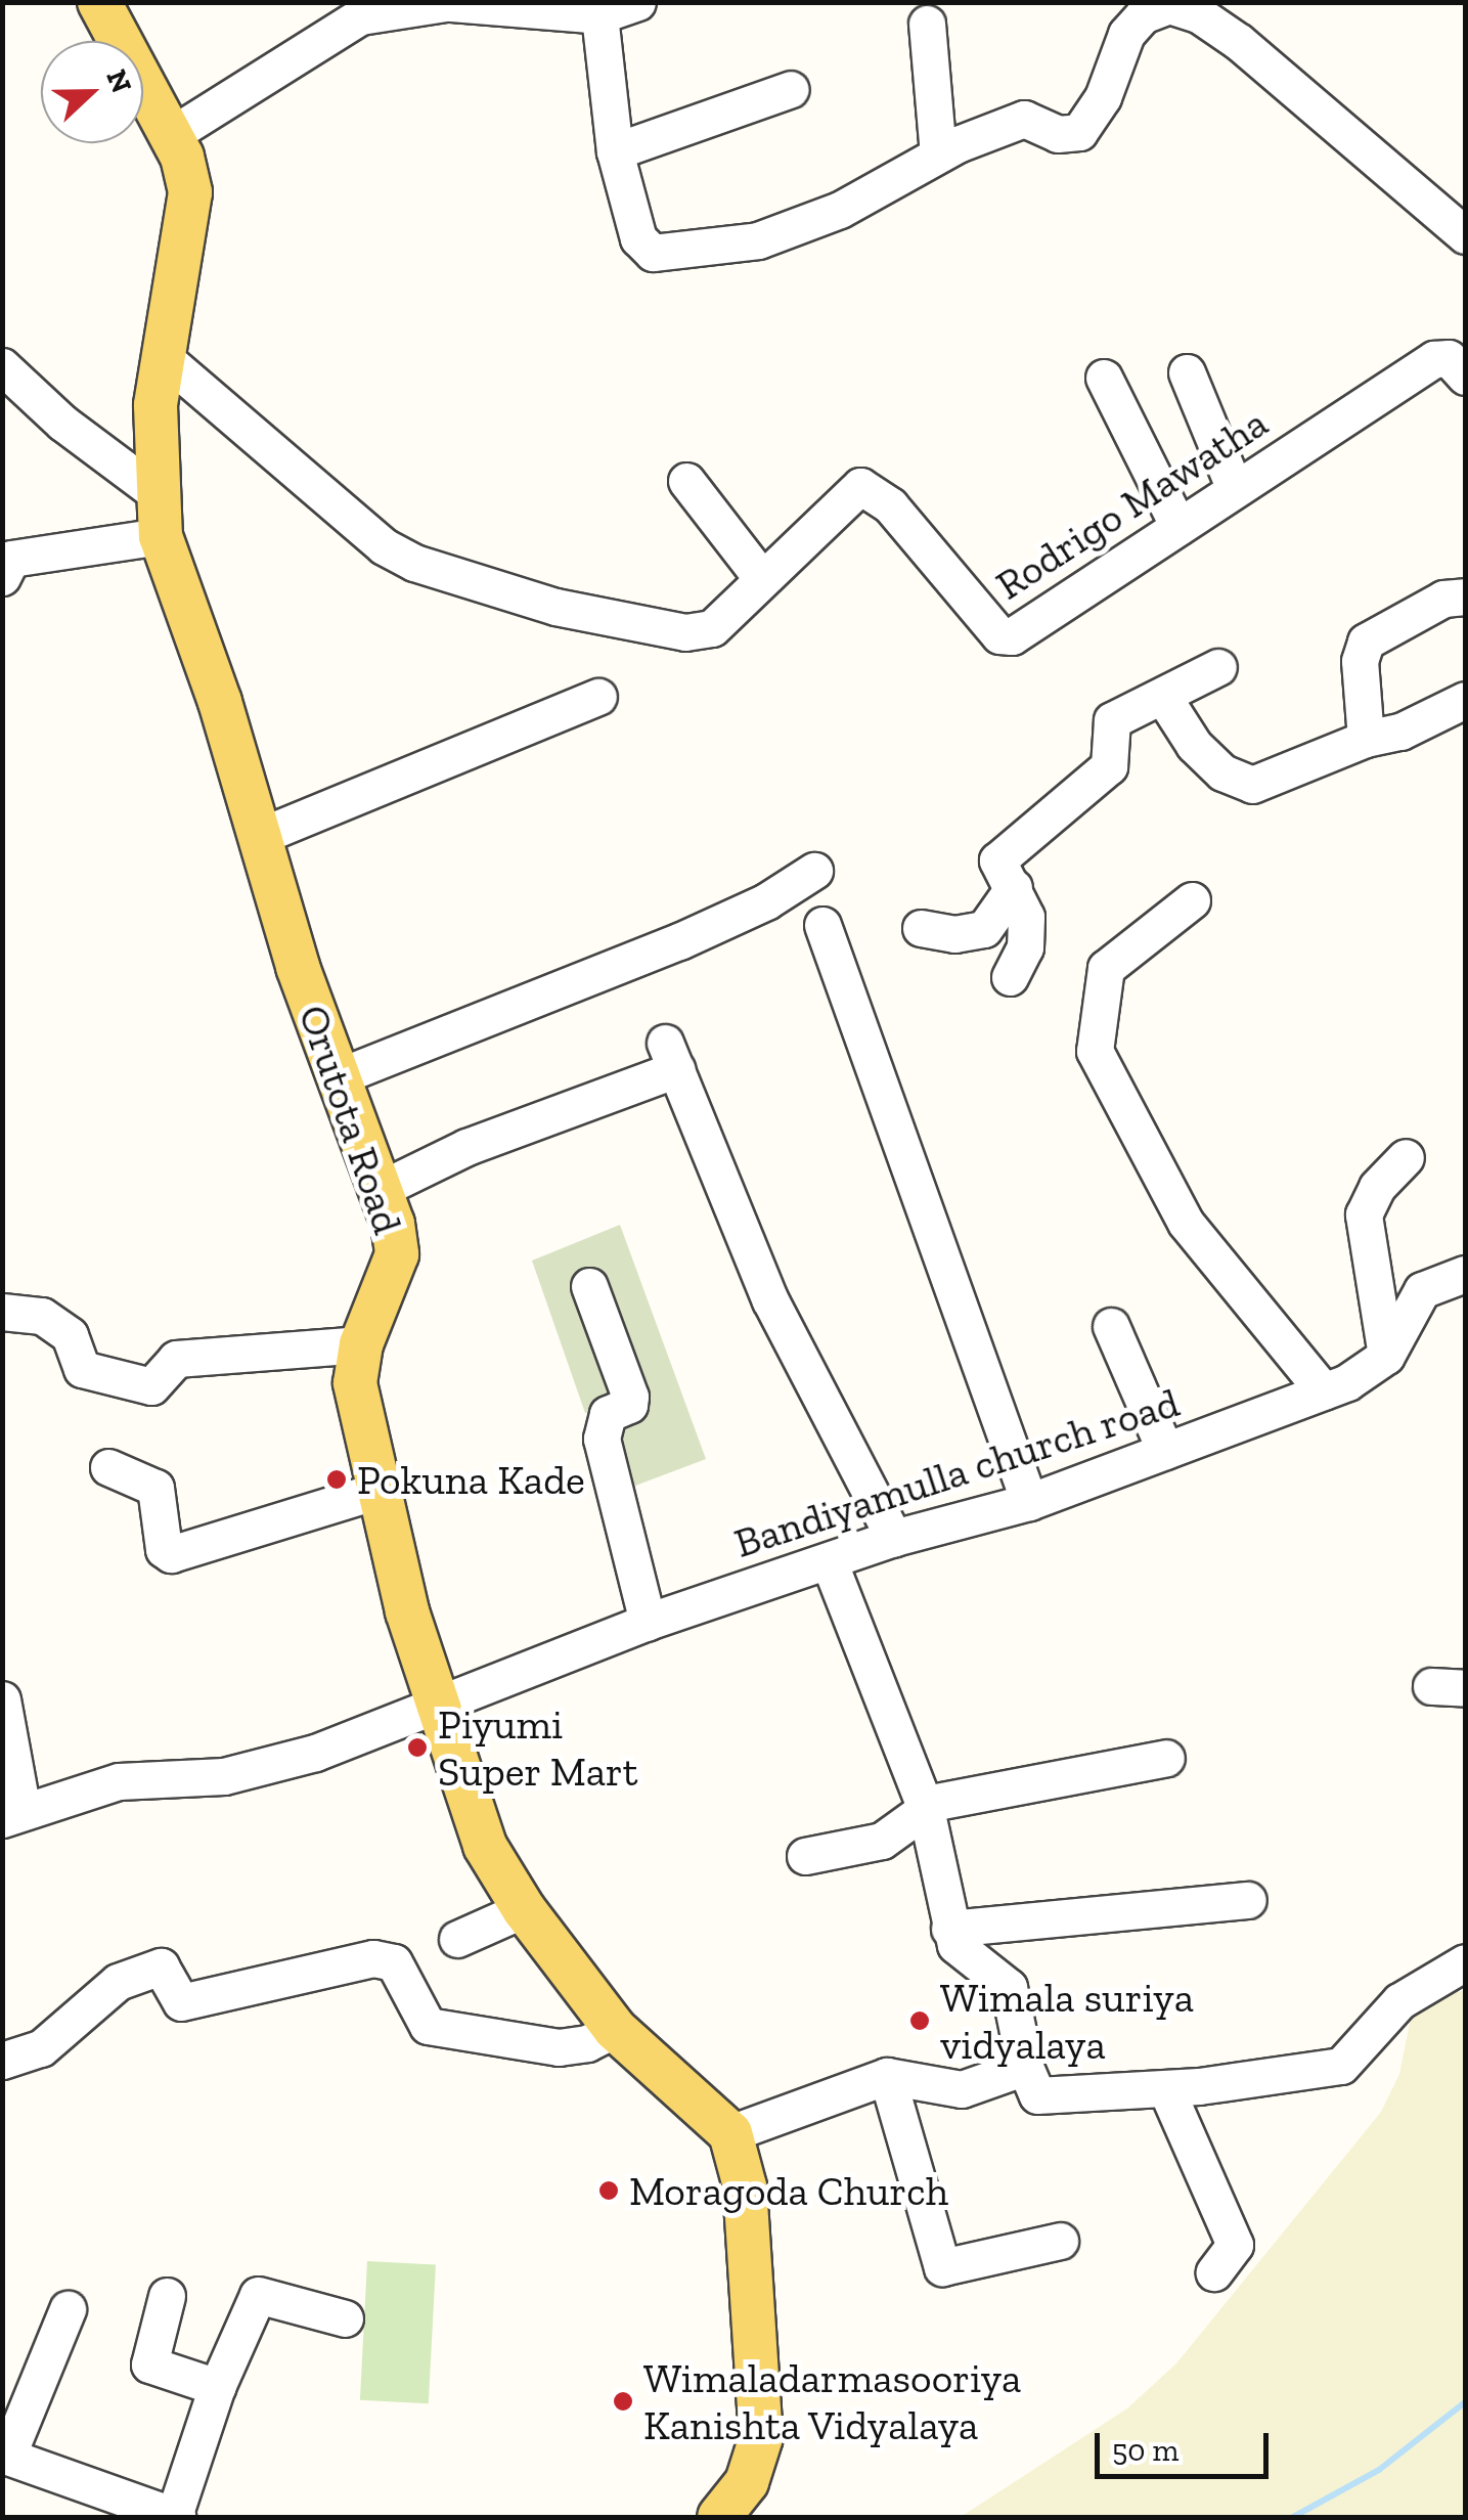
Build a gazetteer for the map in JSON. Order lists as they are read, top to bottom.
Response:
{
  "streets": {
    "main road": ["Orutota Road"],
    "street": ["Rodrigo Mawatha", "Bandiyamulla church road"]
  },
  "crossings": [
    ["Rodrigo Mawatha", "Orutota Road"],
    ["Orutota Road", "Bandiyamulla church road"]
  ],
  "places": [
    "Pokuna Kade",
    "Piyumi Super Mart",
    "Wimala suriya vidyalaya",
    "Moragoda Church",
    "Wimaladarmasooriya Kanishta Vidyalaya"
  ],
  "scale_bar": "50 m",
  "north": "right"
}
